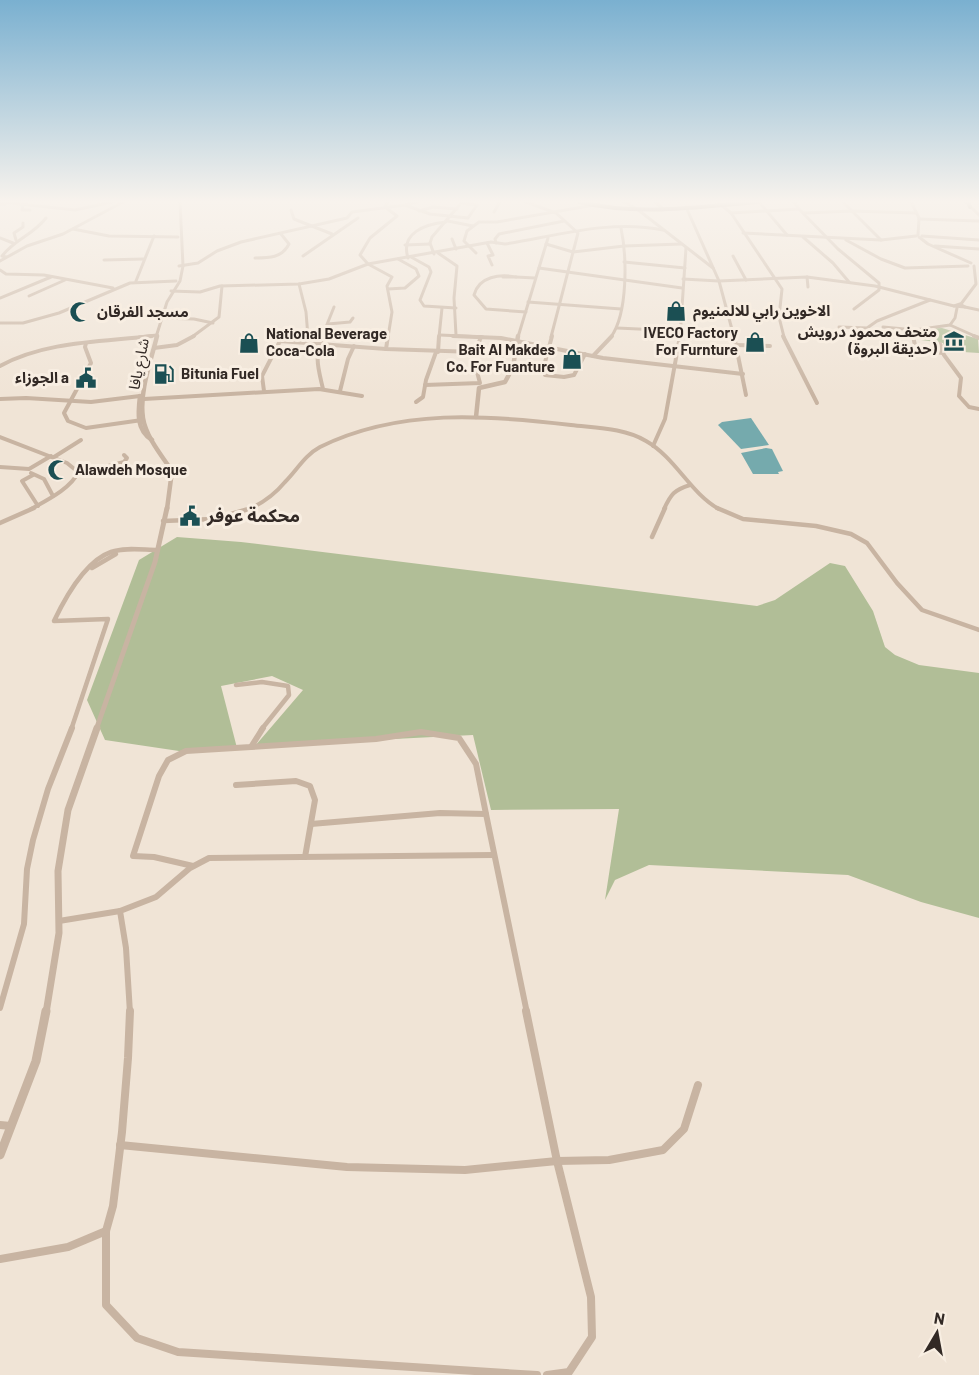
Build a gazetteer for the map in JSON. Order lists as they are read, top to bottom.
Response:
{
  "streets": {
    "street": ["شارع يافا"]
  },
  "places": {
    "shop": [
      "الاخوين رابي للالمنيوم",
      "IVECO Factory For Furnture",
      "National Beverage Coca-Cola",
      "Bait Al Makdes Co. For Fuanture"
    ],
    "mosque": ["مسجد الفرقان", "Alawdeh Mosque"],
    "museum": ["متحف محمود درويش (حديقة البروة)"],
    "fuel station": ["Bitunia Fuel"],
    "public building": ["الجوزاء a", "محكمة عوفر"]
  },
  "north": "top"
}
